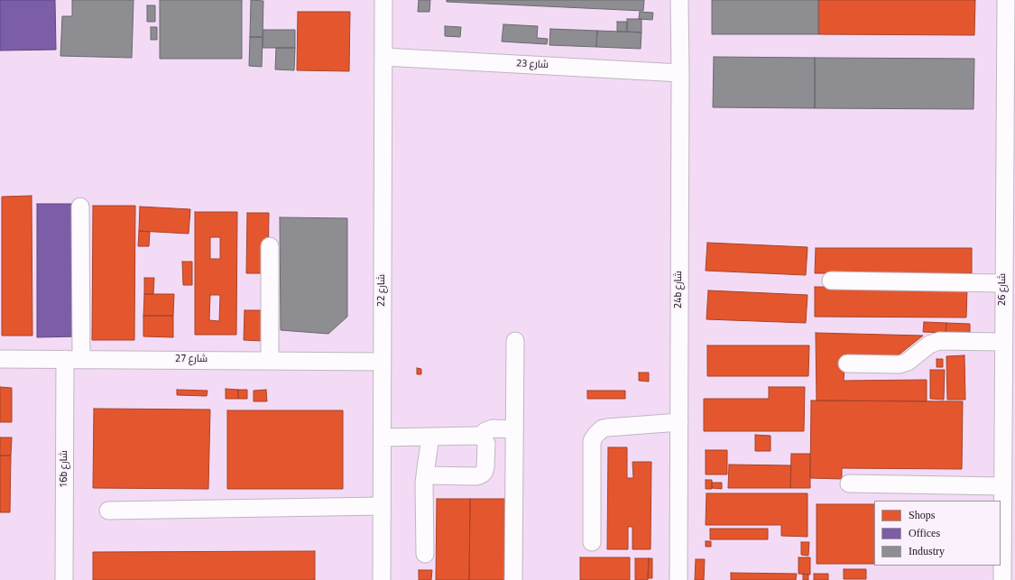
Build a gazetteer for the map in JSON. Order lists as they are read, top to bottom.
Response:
{
  "streets": {
    "street": [
      "شارع 23",
      "24b شارع",
      "شارع 26",
      "شارع 22",
      "شارع 27",
      "16b شارع"
    ]
  },
  "crossings": [
    ["شارع 23", "24b شارع"],
    ["شارع 23", "شارع 22"],
    ["شارع 22", "شارع 27"],
    ["شارع 27", "16b شارع"]
  ],
  "legend": ["Shops", "Offices", "Industry"]
}
